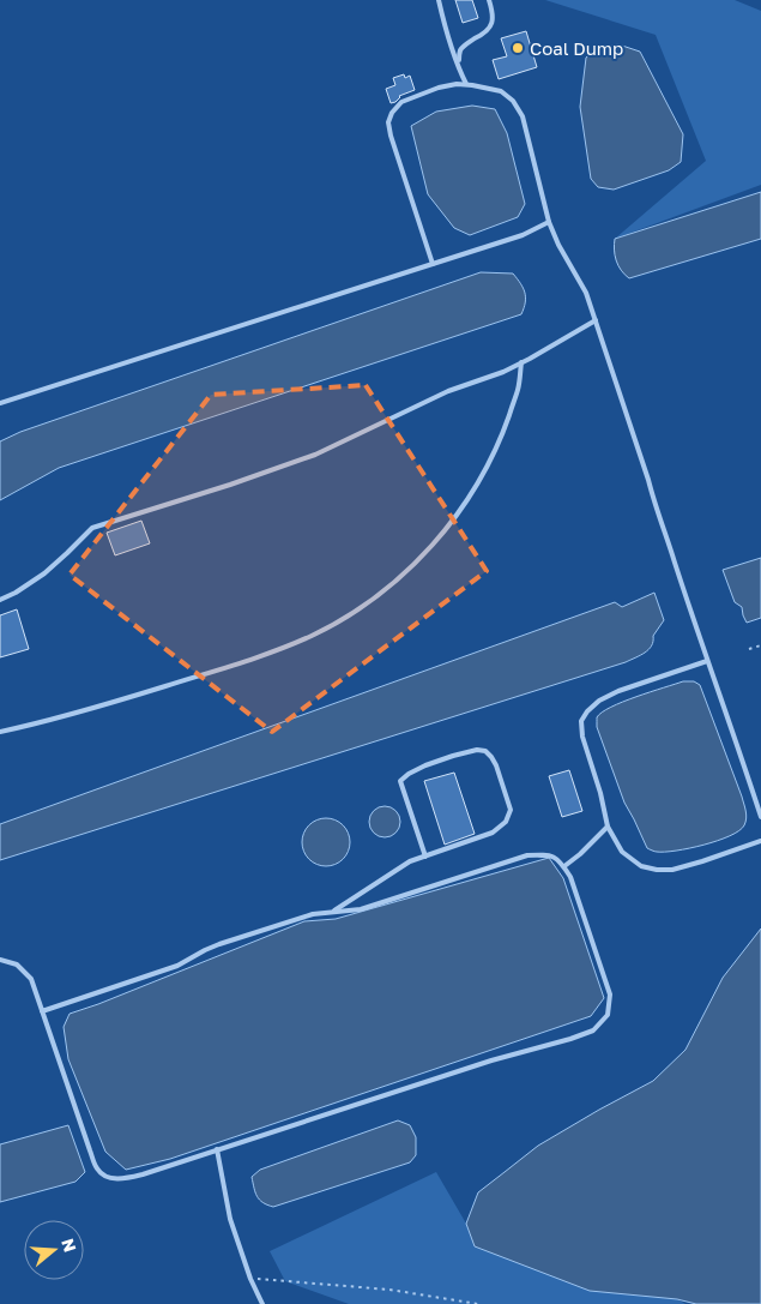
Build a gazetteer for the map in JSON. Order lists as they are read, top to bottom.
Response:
{
  "places": ["Coal Dump"],
  "north": "right"
}
